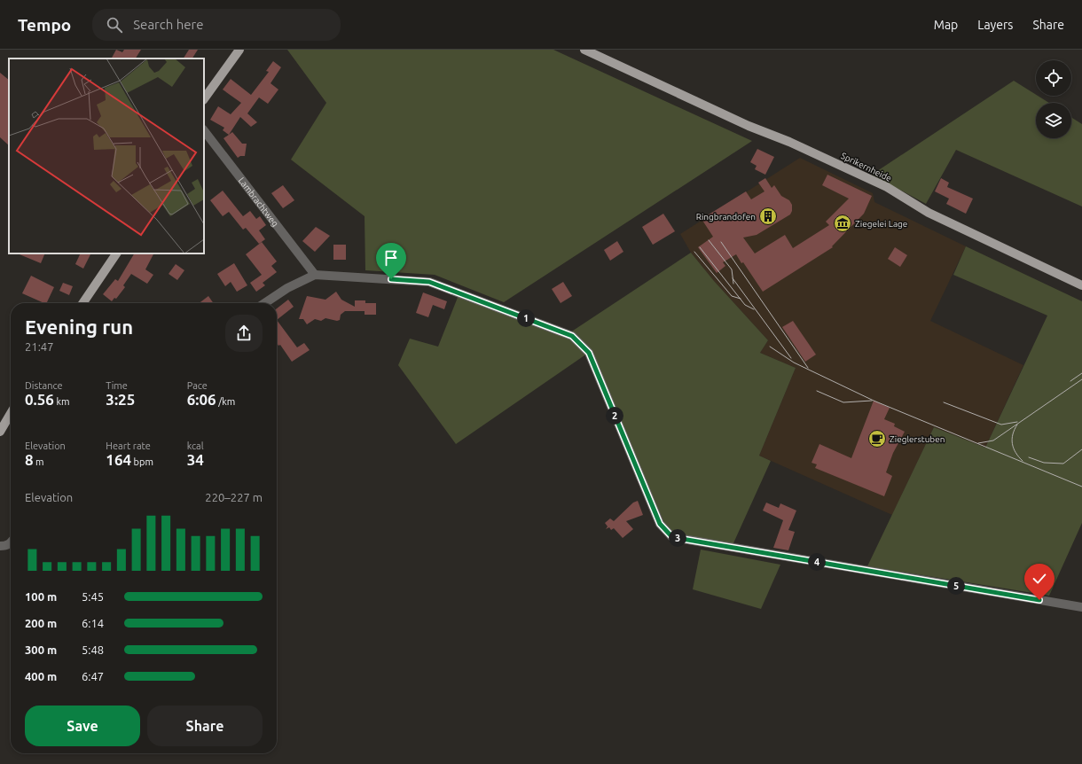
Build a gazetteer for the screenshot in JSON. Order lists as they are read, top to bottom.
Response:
{
  "streets": {
    "main road": ["Sprikernheide"],
    "street": ["Lambrachtweg"]
  },
  "places": {
    "building": ["Ringbrandofen"],
    "museum": ["Ziegelei Lage"],
    "cafe": ["Zieglerstuben"]
  },
  "page": {
    "header": "Tempo",
    "search": "Search here",
    "nav": ["Map", "Layers", "Share"],
    "heading": ["Evening run", "21:47"],
    "pins": [
      "1",
      "2",
      "3",
      "4",
      "5"
    ],
    "stats": [
      ["Distance", "0.56 km"],
      ["Time", "3:25"],
      ["Pace", "6:06 /km"],
      ["Elevation", "8 m"],
      ["Heart rate", "164 bpm"],
      ["kcal", "34"]
    ],
    "chart": ["Elevation", "220–227 m"],
    "list": [
      {
        "name": "100 m",
        "note": "5:45"
      },
      {
        "name": "200 m",
        "note": "6:14"
      },
      {
        "name": "300 m",
        "note": "5:48"
      },
      {
        "name": "400 m",
        "note": "6:47"
      }
    ],
    "buttons": ["Save", "Share"]
  }
}
